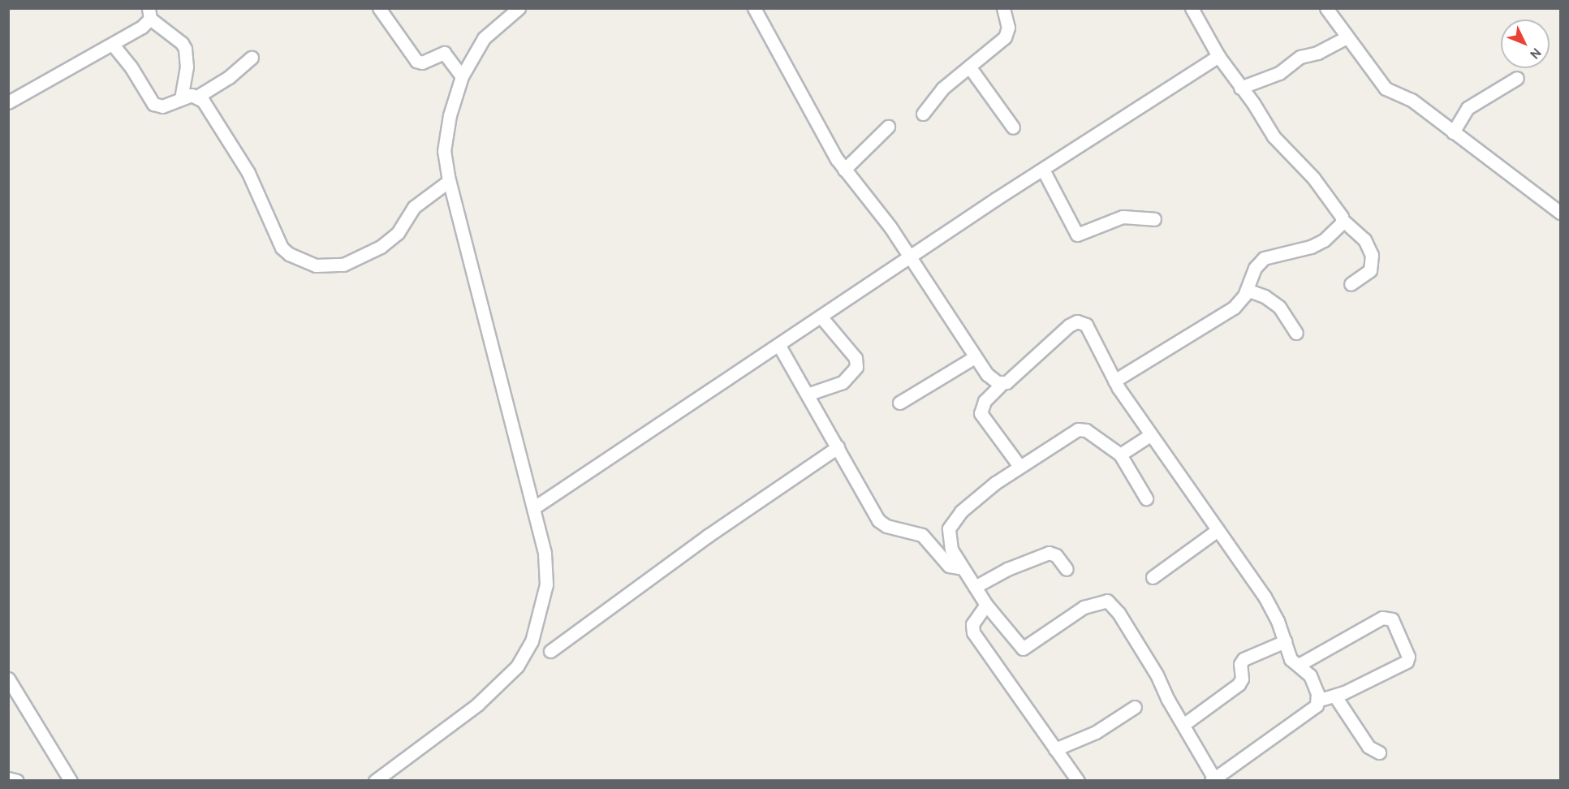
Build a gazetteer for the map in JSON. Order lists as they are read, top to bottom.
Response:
{
  "north": "bottom right"
}
